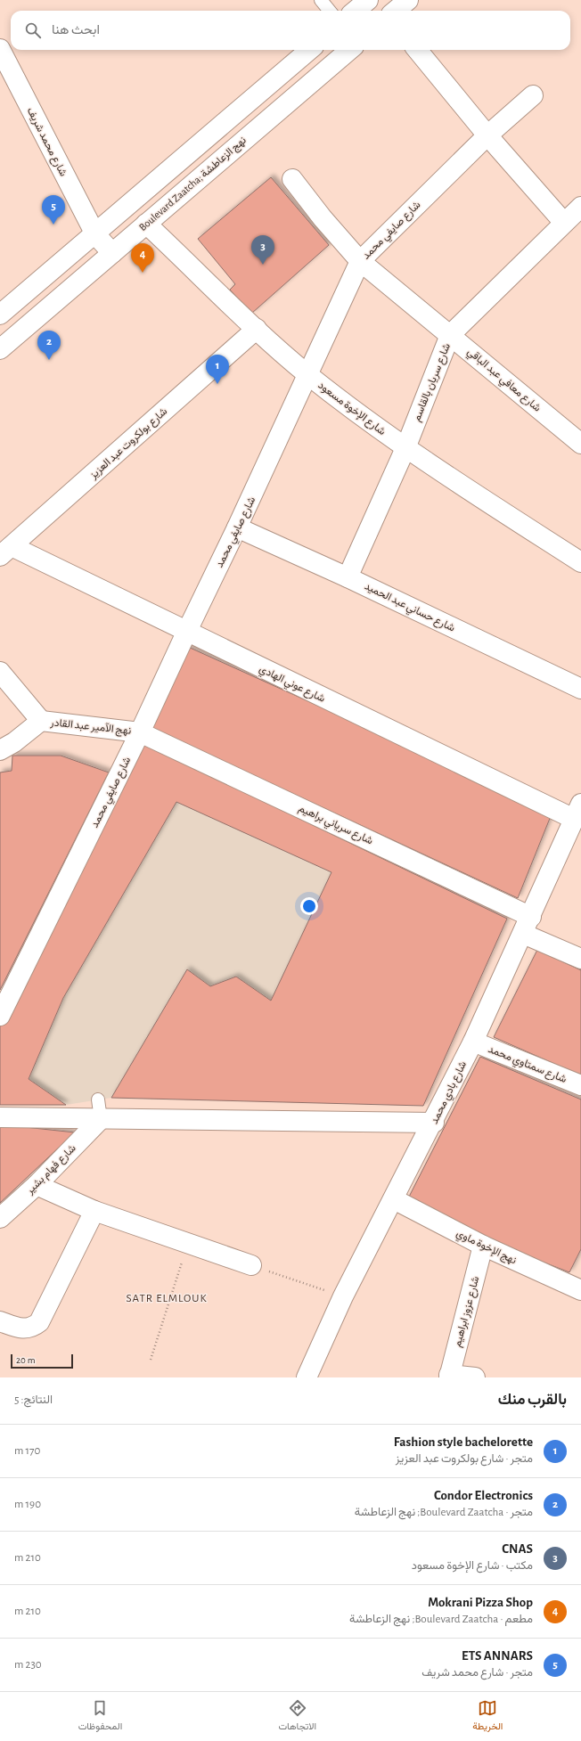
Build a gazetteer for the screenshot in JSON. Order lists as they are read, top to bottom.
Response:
{
  "streets": {
    "street": [
      "شارع محمد شريف",
      "Boulevard Zaatcha; نهج الزعاطشة",
      "شارع صايفي محمد",
      "شارع معافي عبد الباقي",
      "شارع سريان بالقاسم",
      "شارع الإخوة مسعود",
      "شارع بولكروت عبد العزيز",
      "شارع حساني عبد الحميد",
      "شارع عوني الهادي",
      "نهج الآمير عبد القادر",
      "شارع سرياني براهيم",
      "شارع سمتاوي محمد",
      "شارع بادي محمد",
      "شارع فهام بشير",
      "نهج الإخوة ماوي",
      "شارع عزوز ابراهيم"
    ]
  },
  "crossings": [
    ["شارع محمد شريف", "Boulevard Zaatcha; نهج الزعاطشة"],
    ["Boulevard Zaatcha; نهج الزعاطشة", "شارع الإخوة مسعود"],
    ["شارع صايفي محمد", "شارع معافي عبد الباقي"],
    ["شارع صايفي محمد", "شارع الإخوة مسعود"],
    ["شارع صايفي محمد", "شارع حساني عبد الحميد"],
    ["شارع صايفي محمد", "شارع عوني الهادي"],
    ["شارع صايفي محمد", "نهج الآمير عبد القادر"],
    ["شارع صايفي محمد", "شارع سرياني براهيم"],
    ["شارع معافي عبد الباقي", "شارع سريان بالقاسم"],
    ["شارع سريان بالقاسم", "شارع الإخوة مسعود"],
    ["شارع سريان بالقاسم", "شارع حساني عبد الحميد"],
    ["شارع الإخوة مسعود", "شارع بولكروت عبد العزيز"],
    ["شارع بولكروت عبد العزيز", "شارع عوني الهادي"],
    ["شارع عوني الهادي", "شارع بادي محمد"],
    ["نهج الآمير عبد القادر", "شارع سرياني براهيم"],
    ["شارع سرياني براهيم", "شارع بادي محمد"],
    ["شارع سمتاوي محمد", "شارع بادي محمد"],
    ["شارع بادي محمد", "نهج الإخوة ماوي"],
    ["نهج الإخوة ماوي", "شارع عزوز ابراهيم"]
  ],
  "districts": ["SATR ELMLOUK"],
  "scale_bar": "20 m",
  "page": {
    "search": "ابحث هنا",
    "pins": [
      "5",
      "3",
      "4",
      "2",
      "1"
    ],
    "scale": "20 m",
    "heading": ["بالقرب منك", "النتائج: 5"],
    "list": [
      {
        "mark": "1",
        "name": "Fashion style bachelorette",
        "note": "متجر · شارع بولكروت عبد العزيز",
        "value": "170 m"
      },
      {
        "mark": "2",
        "name": "Condor Electronics",
        "note": "متجر · Boulevard Zaatcha; نهج الزعاطشة",
        "value": "190 m"
      },
      {
        "mark": "3",
        "name": "CNAS",
        "note": "مكتب · شارع الإخوة مسعود",
        "value": "210 m"
      },
      {
        "mark": "4",
        "name": "Mokrani Pizza Shop",
        "note": "مطعم · Boulevard Zaatcha; نهج الزعاطشة",
        "value": "210 m"
      },
      {
        "mark": "5",
        "name": "ETS ANNARS",
        "note": "متجر · شارع محمد شريف",
        "value": "230 m"
      }
    ],
    "nav": ["الخريطة", "الاتجاهات", "المحفوظات"]
  }
}
